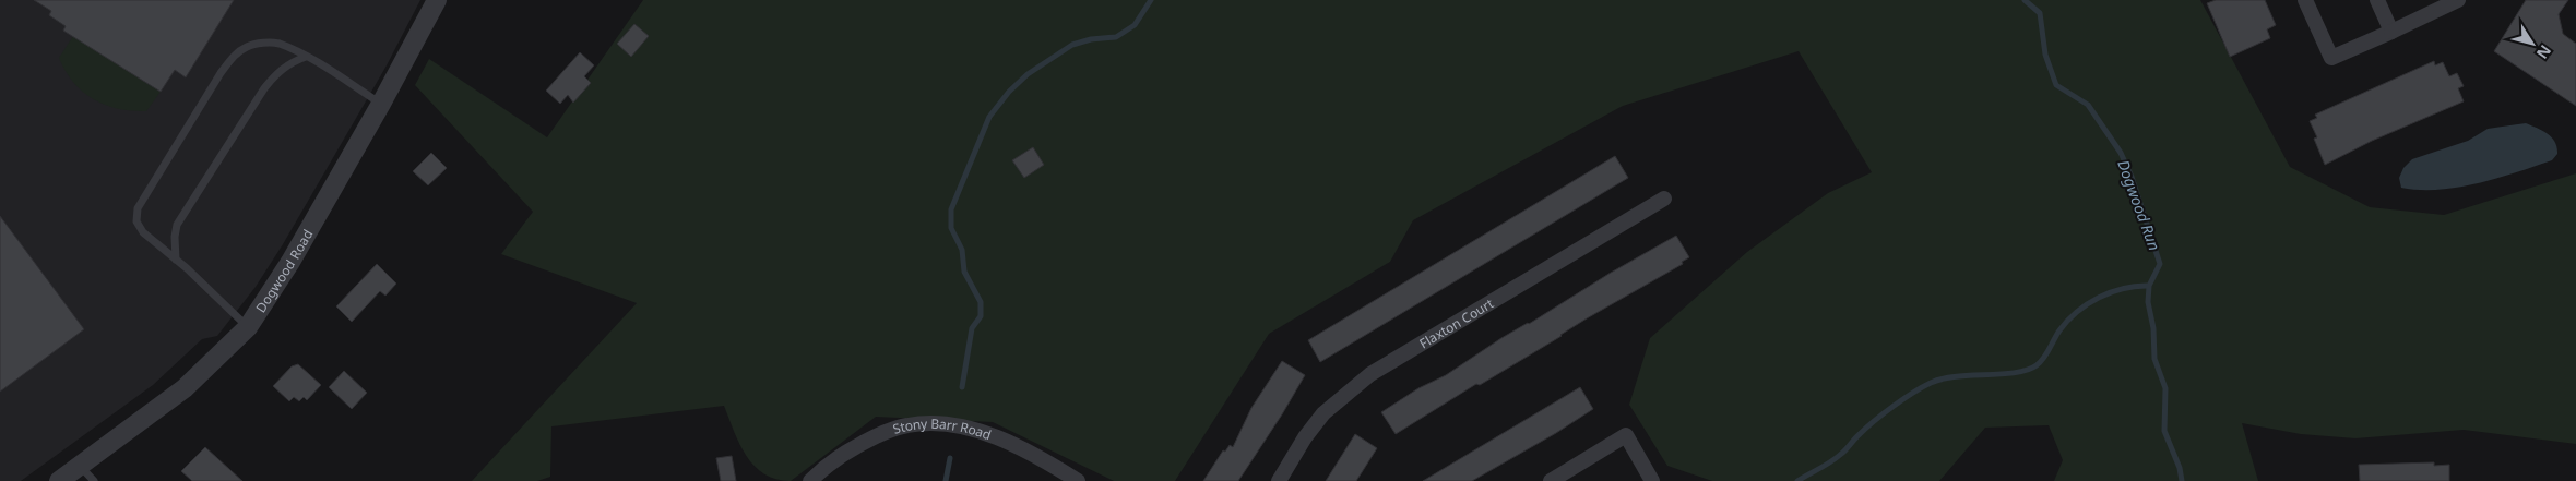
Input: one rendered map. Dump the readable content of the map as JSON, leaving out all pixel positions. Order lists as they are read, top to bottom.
{
  "streets": {
    "street": ["Dogwood Road", "Flaxton Court", "Stony Barr Road"]
  },
  "water": ["Dogwood Run"],
  "north": "bottom right"
}
